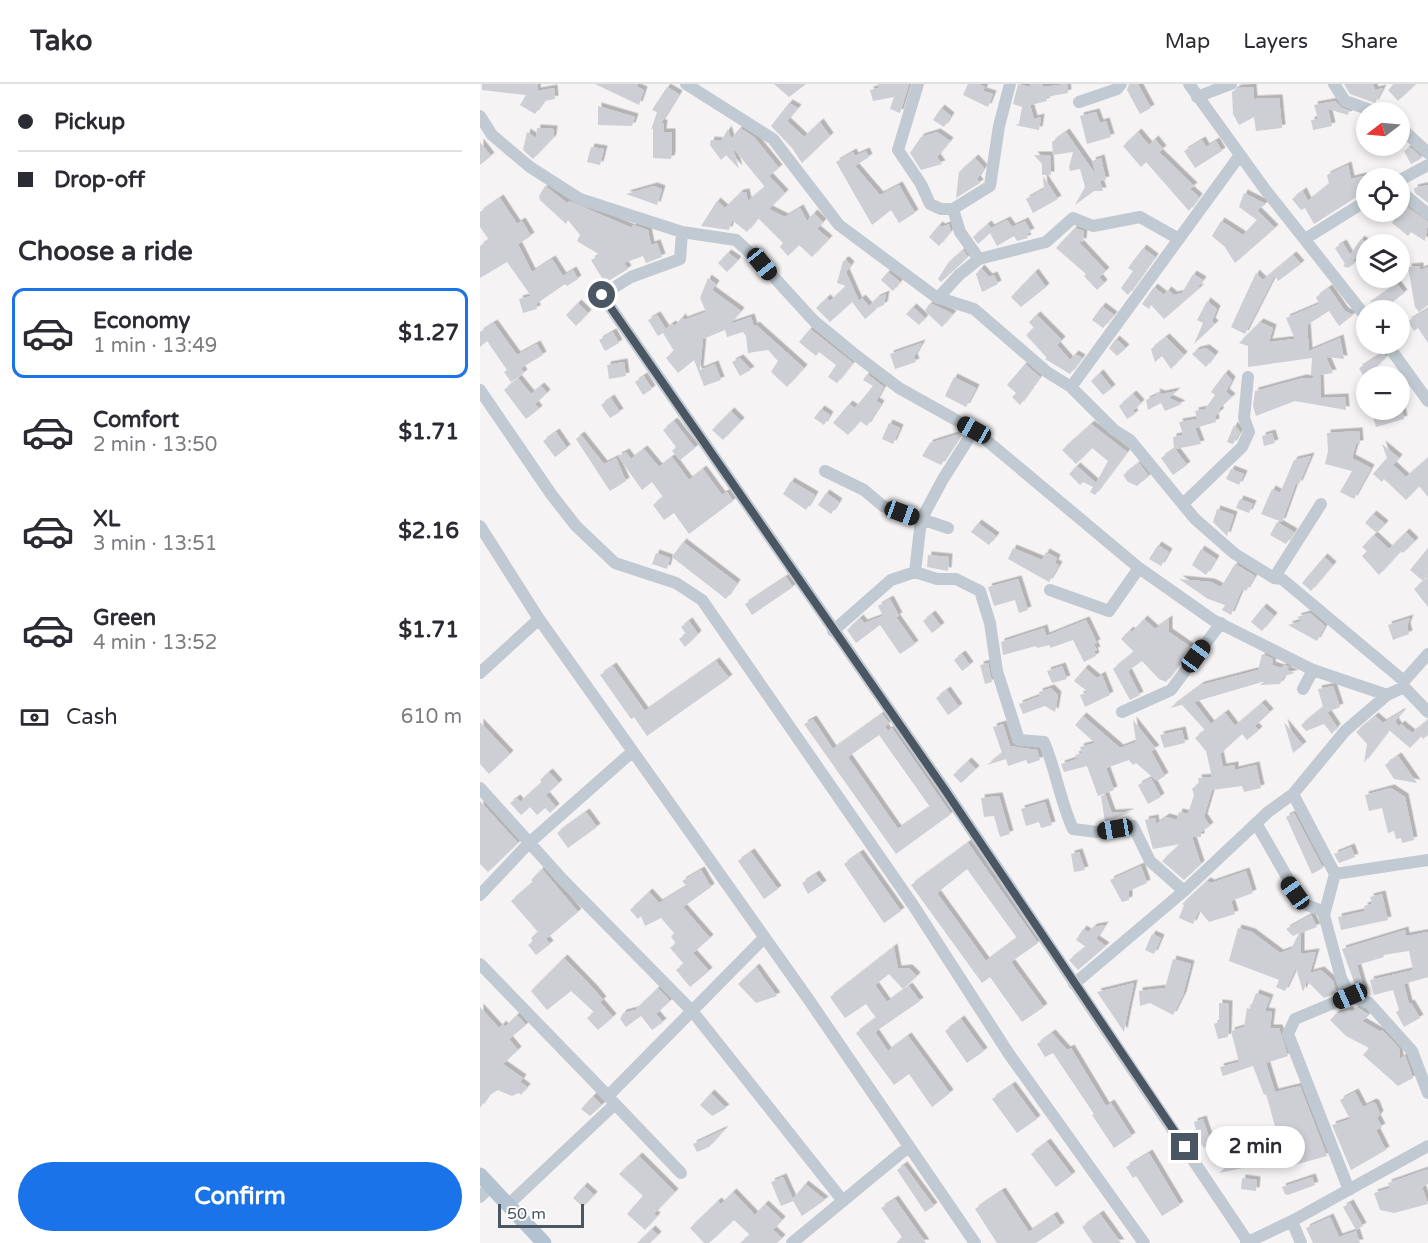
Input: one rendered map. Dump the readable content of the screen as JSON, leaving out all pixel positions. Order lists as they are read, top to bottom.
{
  "scale_bar": "50 m",
  "north": "left",
  "page": {
    "header": "Tako",
    "nav": ["Map", "Layers", "Share"],
    "banner": ["Pickup", "Drop-off"],
    "map_buttons": ["+", "−"],
    "heading": "Choose a ride",
    "list": [
      {
        "name": "Economy",
        "note": "1 min · 13:49",
        "value": "$1.27"
      },
      {
        "name": "Comfort",
        "note": "2 min · 13:50",
        "value": "$1.71"
      },
      {
        "name": "XL",
        "note": "3 min · 13:51",
        "value": "$2.16"
      },
      {
        "name": "Green",
        "note": "4 min · 13:52",
        "value": "$1.71"
      }
    ],
    "pay": ["Cash", "610 m"],
    "bubble": "2 min",
    "buttons": "Confirm",
    "scale": "50 m"
  }
}
